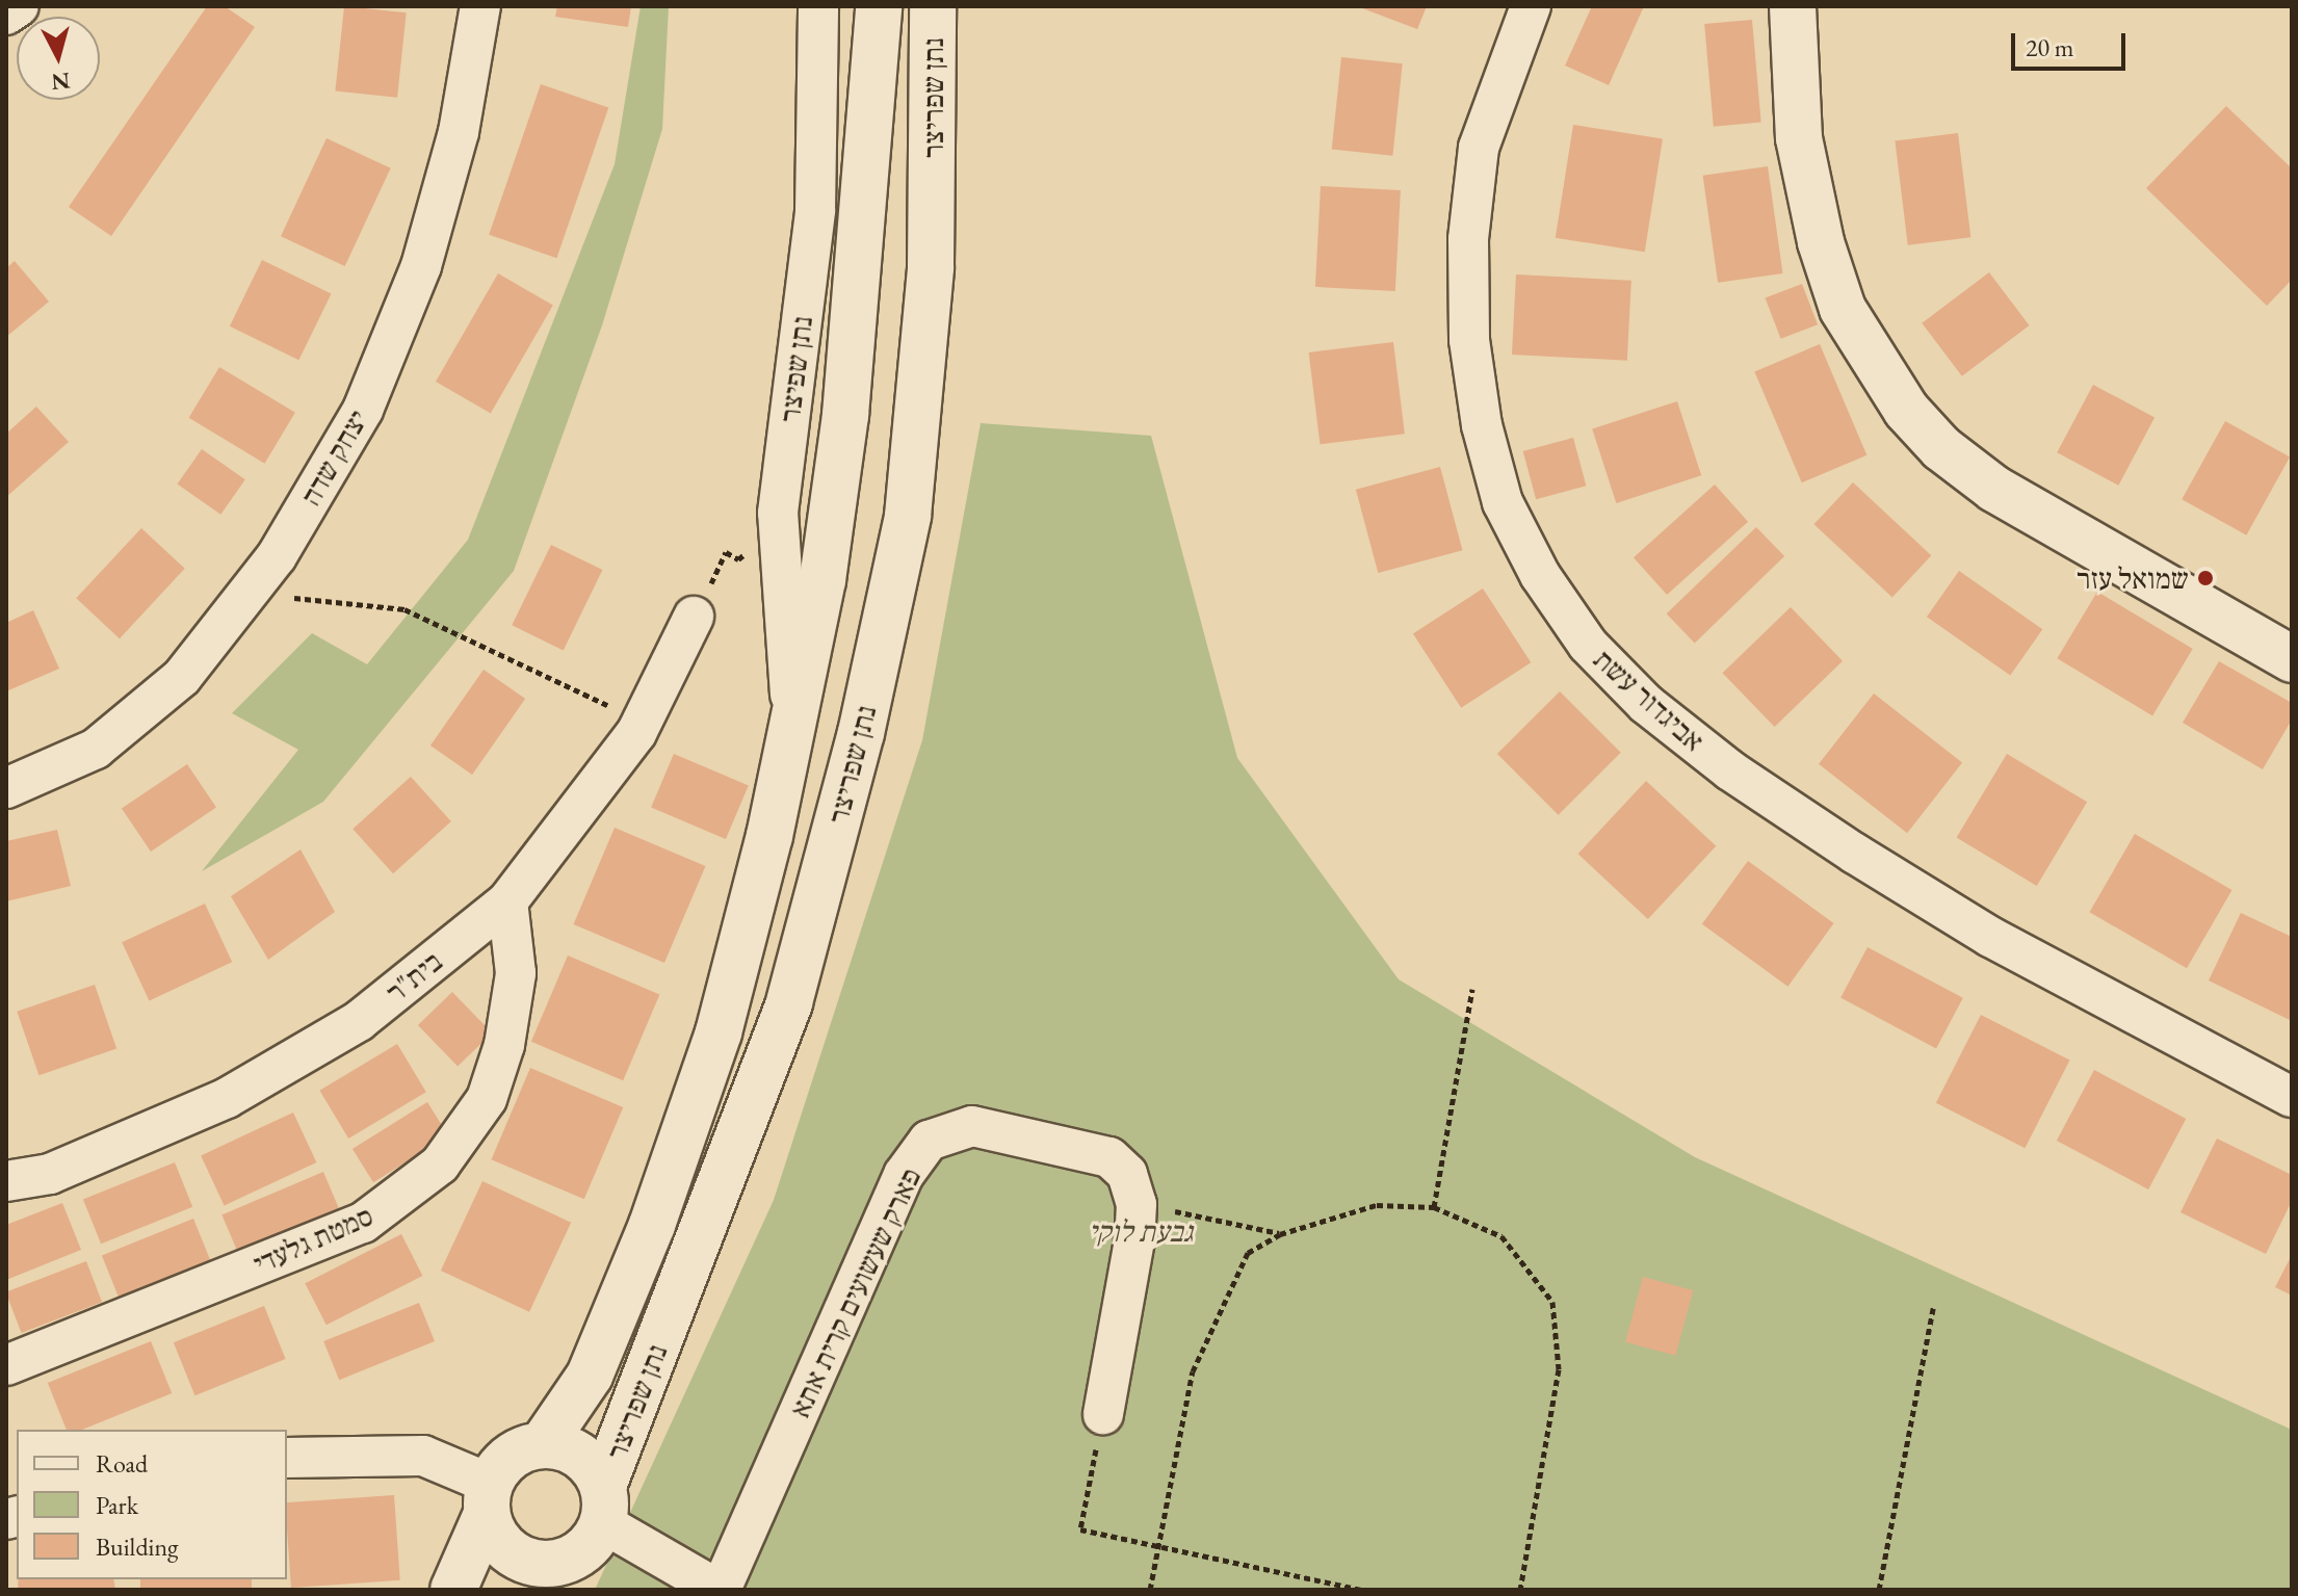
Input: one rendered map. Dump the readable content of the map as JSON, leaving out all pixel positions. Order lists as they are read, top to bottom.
{
  "streets": {
    "street": [
      "נתן שפריצר",
      "נתן שפיצר",
      "יצחק שדה",
      "אביגדור עשת",
      "בית\"ר",
      "סמטת גלעדי",
      "פארק שעשועים קרית אתא"
    ]
  },
  "crossings": [
    ["נתן שפריצר", "נתן שפיצר"],
    ["נתן שפריצר", "פארק שעשועים קרית אתא"],
    ["בית\"ר", "סמטת גלעדי"]
  ],
  "parks": ["גבעת לוקי"],
  "places": ["שמואל עזר"],
  "legend": ["Road", "Park", "Building"],
  "scale_bar": "20 m",
  "north": "bottom"
}
